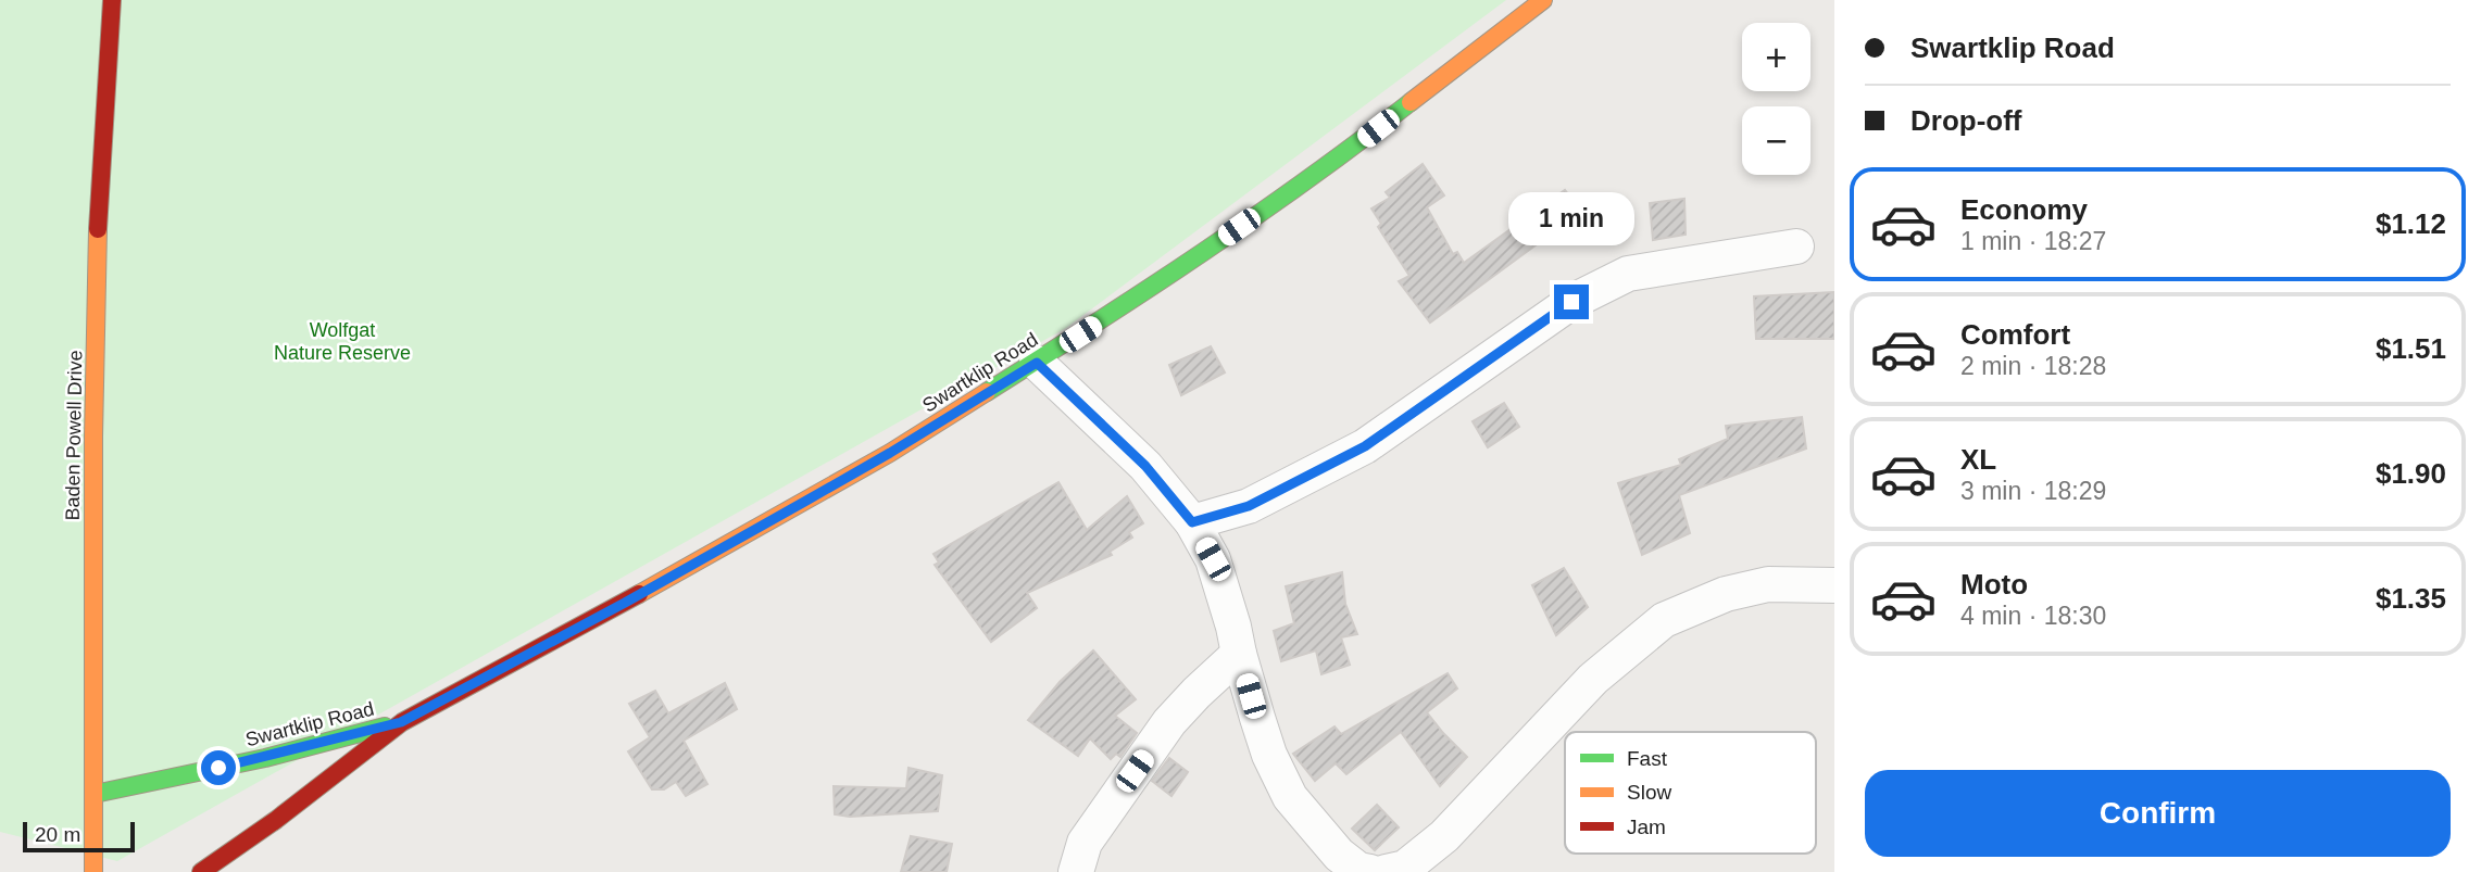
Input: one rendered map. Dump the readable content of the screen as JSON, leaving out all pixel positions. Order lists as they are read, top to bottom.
{
  "streets": {
    "main road": ["Swartklip Road", "Baden Powell Drive"]
  },
  "crossings": [
    ["Swartklip Road", "Baden Powell Drive"]
  ],
  "parks": ["Wolfgat Nature Reserve"],
  "legend": ["Fast", "Slow", "Jam"],
  "scale_bar": "20 m",
  "page": {
    "banner": ["Swartklip Road", "Drop-off"],
    "map_buttons": ["+", "−"],
    "list": [
      {
        "name": "Economy",
        "note": "1 min · 18:27",
        "value": "$1.12"
      },
      {
        "name": "Comfort",
        "note": "2 min · 18:28",
        "value": "$1.51"
      },
      {
        "name": "XL",
        "note": "3 min · 18:29",
        "value": "$1.90"
      },
      {
        "name": "Moto",
        "note": "4 min · 18:30",
        "value": "$1.35"
      }
    ],
    "bubble": "1 min",
    "buttons": "Confirm",
    "scale": "20 m"
  }
}
